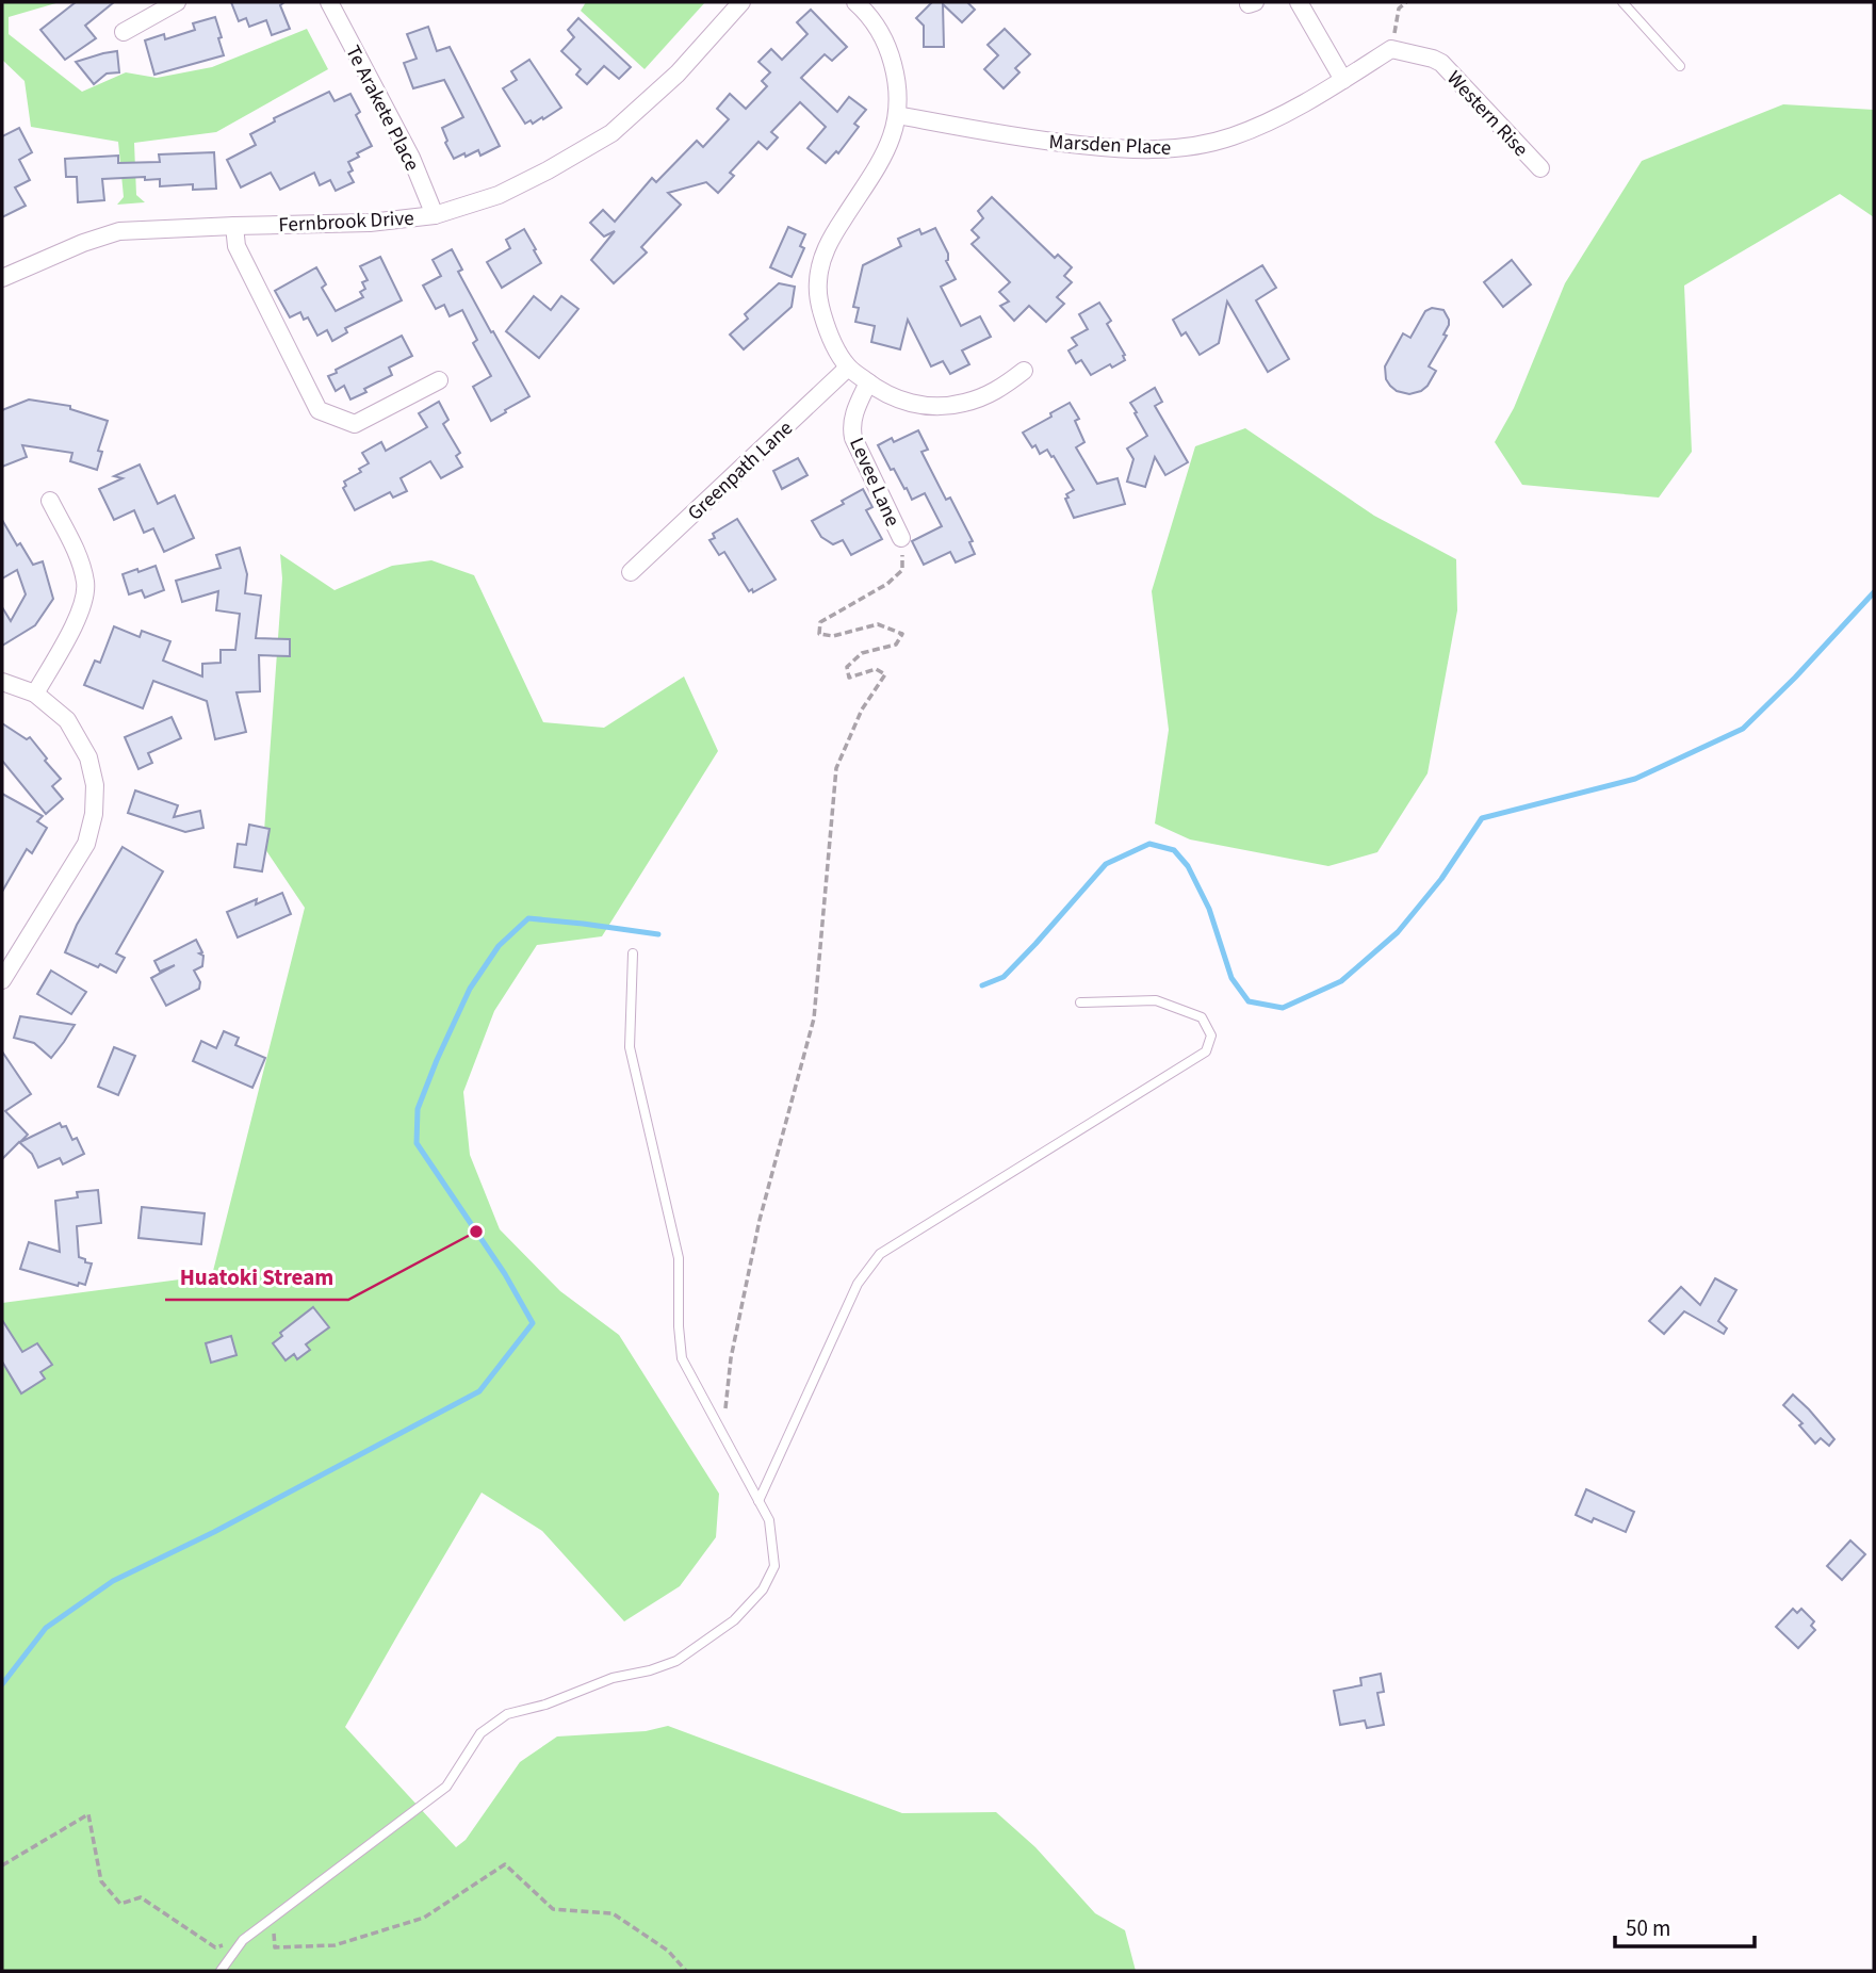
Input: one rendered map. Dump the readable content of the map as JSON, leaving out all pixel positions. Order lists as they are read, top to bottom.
{
  "streets": {
    "street": [
      "Te Arakete Place",
      "Western Rise",
      "Marsden Place",
      "Fernbrook Drive",
      "Greenpath Lane",
      "Levee Lane"
    ]
  },
  "crossings": [
    ["Te Arakete Place", "Fernbrook Drive"],
    ["Western Rise", "Marsden Place"]
  ],
  "places": ["Huatoki Stream"],
  "scale_bar": "50 m"
}
